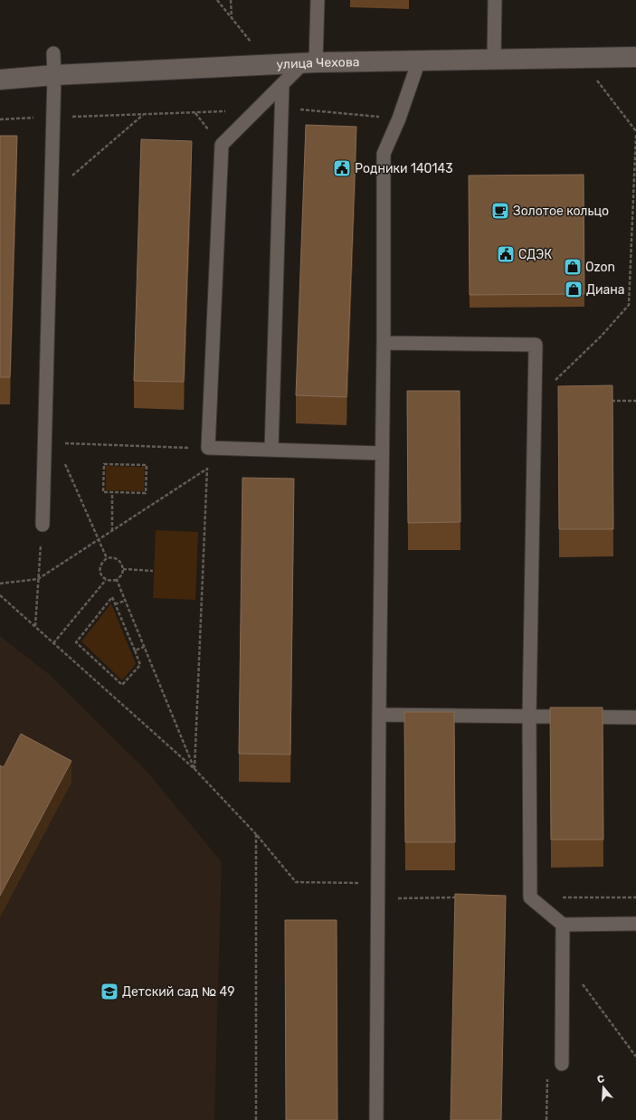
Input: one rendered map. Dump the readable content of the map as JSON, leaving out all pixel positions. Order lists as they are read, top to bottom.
{
  "streets": {
    "street": ["улица Чехова"]
  },
  "places": {
    "public building": ["Родники 140143", "СДЭК"],
    "cafe": ["Золотое кольцо"],
    "shop": ["Ozon", "Диана"],
    "school or university": ["Детский сад № 49"]
  },
  "north": "top"
}
